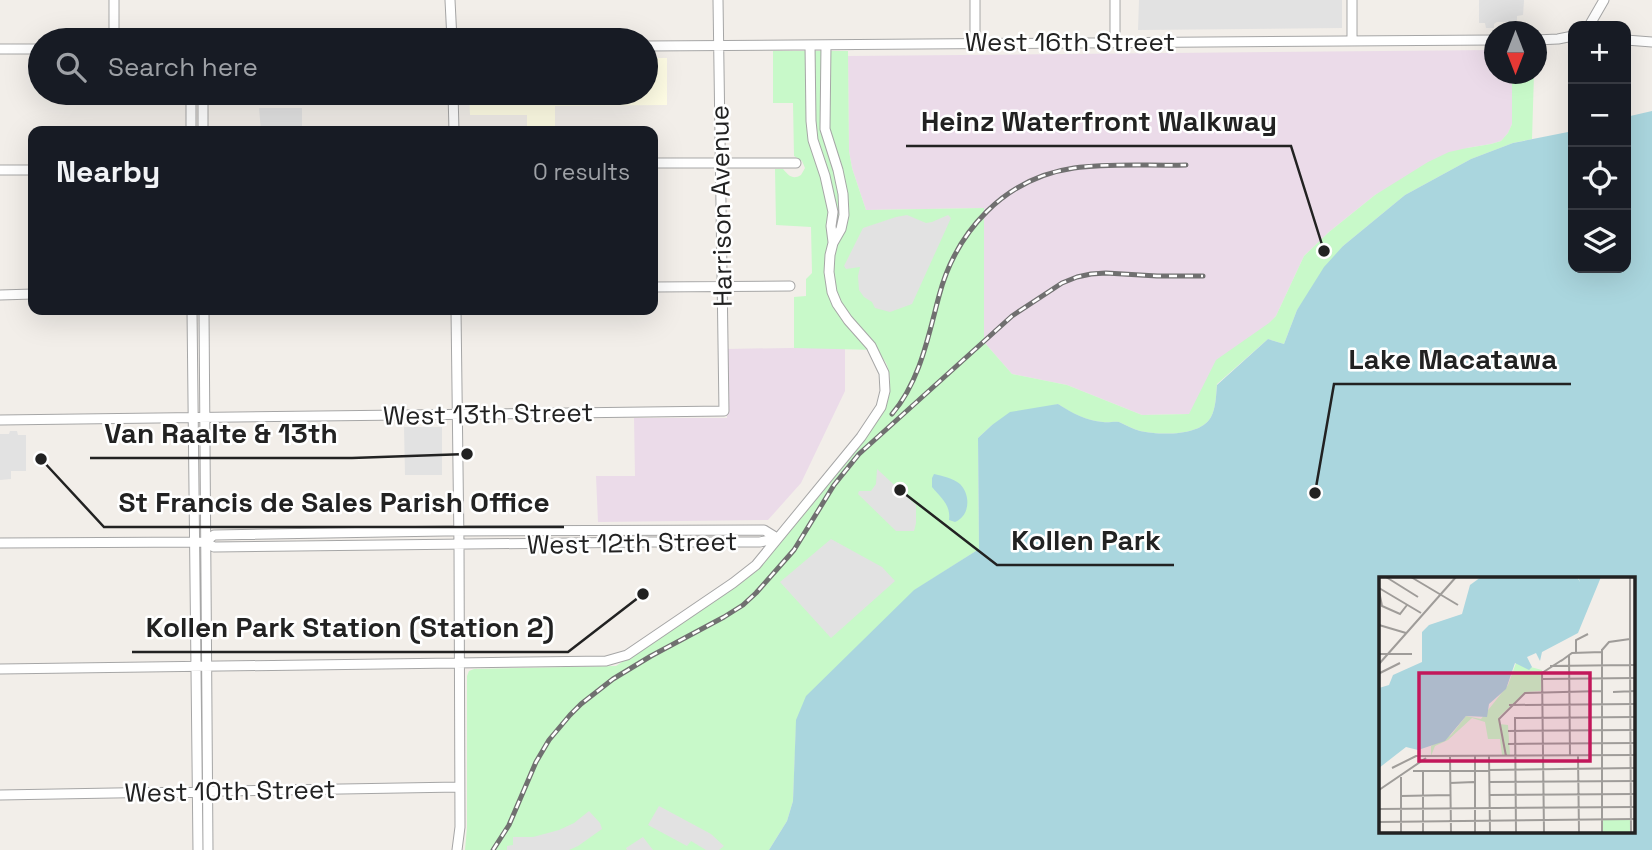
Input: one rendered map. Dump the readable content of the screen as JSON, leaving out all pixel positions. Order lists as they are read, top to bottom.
{
  "streets": {
    "street": [
      "West 16th Street",
      "Harrison Avenue",
      "West 13th Street",
      "West 12th Street",
      "West 10th Street"
    ]
  },
  "crossings": [
    ["West 16th Street", "Harrison Avenue"],
    ["Harrison Avenue", "West 13th Street"]
  ],
  "places": [
    "Heinz Waterfront Walkway",
    "Van Raalte & 13th",
    "St Francis de Sales Parish Office",
    "Kollen Park",
    "Lake Macatawa",
    "Kollen Park Station (Station 2)"
  ],
  "north": "bottom",
  "page": {
    "map_buttons": ["+", "−"],
    "search": "Search here",
    "heading": ["Nearby", "0 results"]
  }
}
